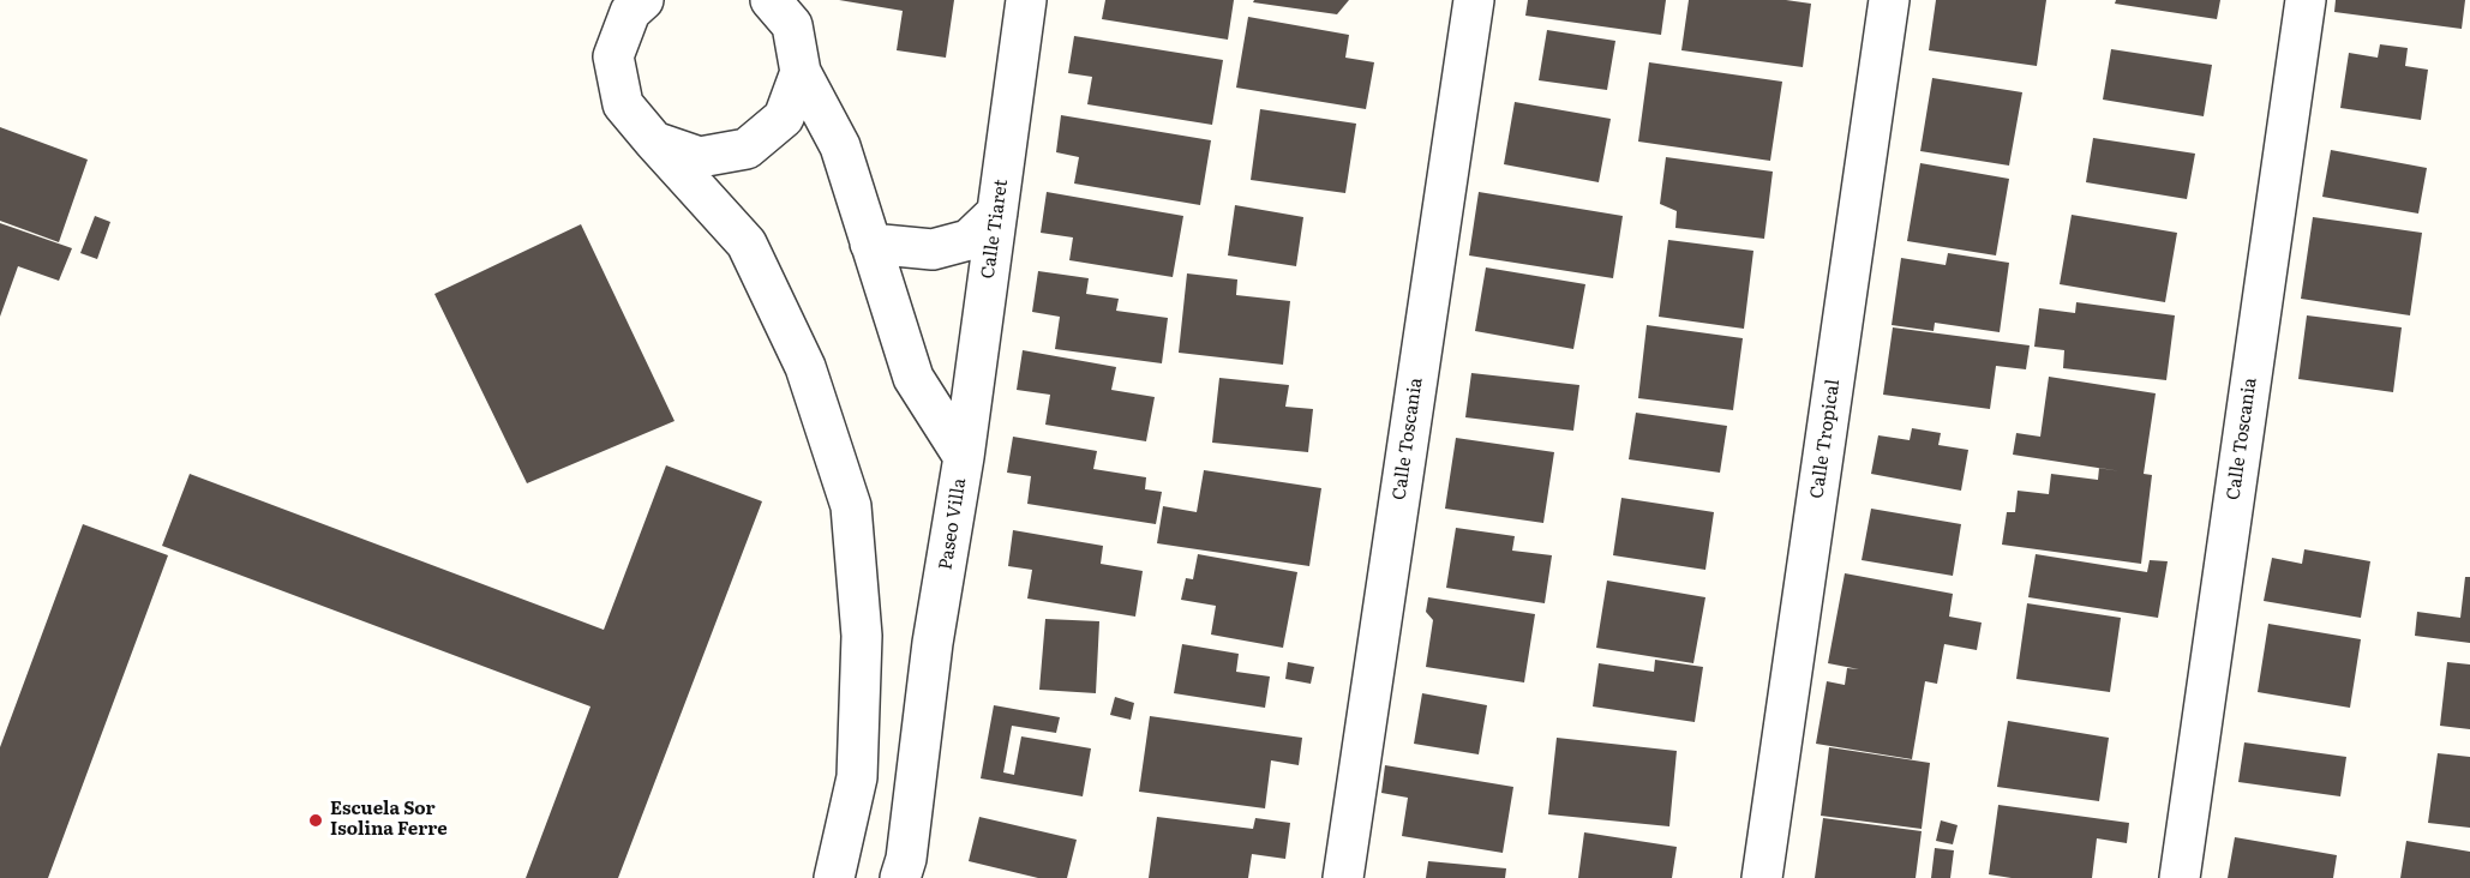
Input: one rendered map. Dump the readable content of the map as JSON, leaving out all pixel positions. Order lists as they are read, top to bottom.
{
  "streets": {
    "street": [
      "Calle Tiaret",
      "Calle Toscania",
      "Calle Tropical",
      "Paseo Villa"
    ]
  },
  "crossings": [
    ["Calle Tiaret", "Paseo Villa"]
  ],
  "places": ["Escuela Sor Isolina Ferre"]
}
